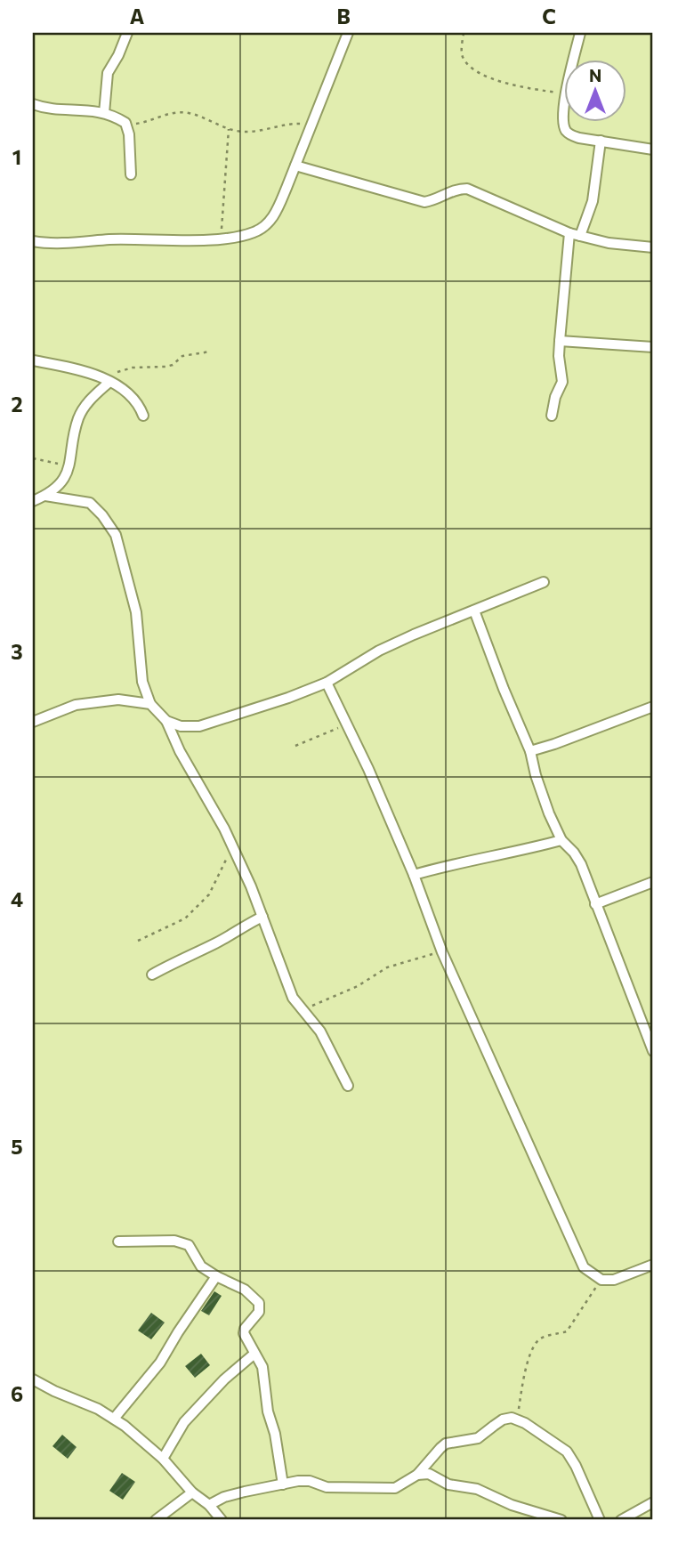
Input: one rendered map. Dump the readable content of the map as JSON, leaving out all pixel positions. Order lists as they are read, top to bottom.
{
  "north": "top",
  "grid": {
    "columns": ["A", "B", "C"],
    "rows": [
      "1",
      "2",
      "3",
      "4",
      "5",
      "6"
    ]
  }
}
